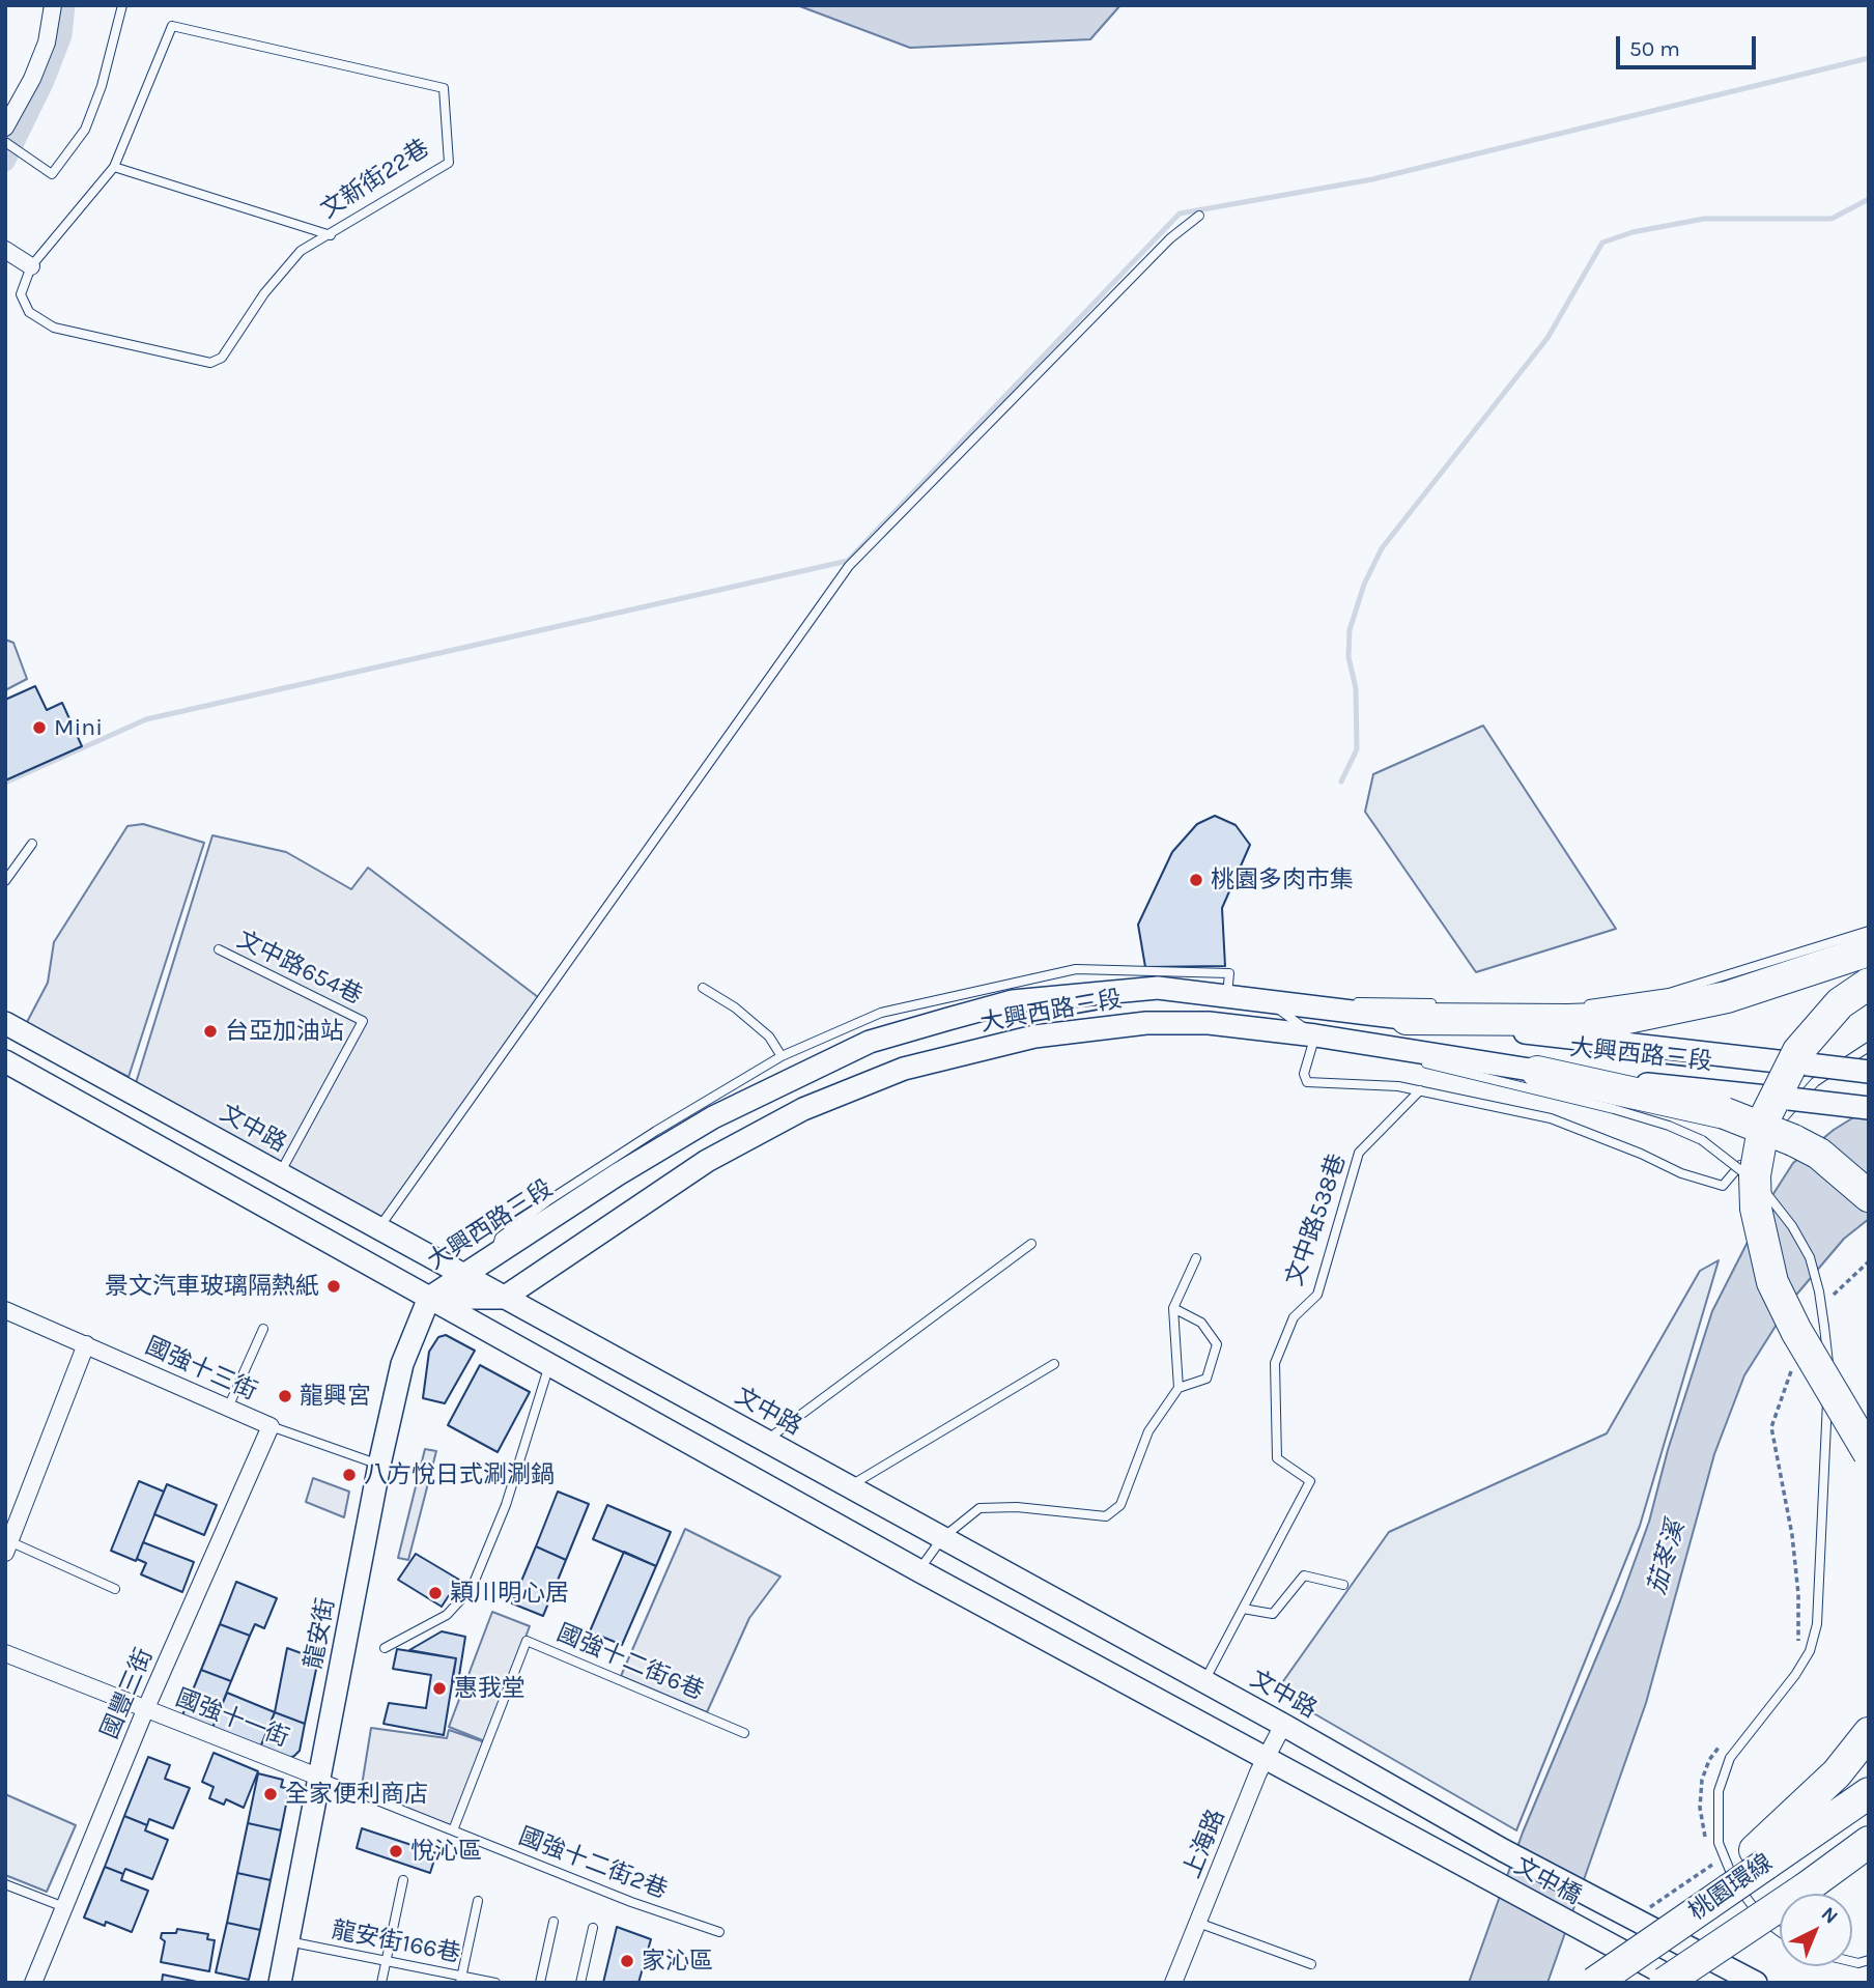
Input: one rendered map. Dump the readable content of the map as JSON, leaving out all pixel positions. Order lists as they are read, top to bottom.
{
  "streets": {
    "highway": ["桃園環線"],
    "street": [
      "大興西路三段",
      "文中路",
      "國強十三街",
      "龍安街",
      "國豐三街",
      "國強十一街",
      "上海路",
      "文中橋"
    ],
    "lane": [
      "文新街22巷",
      "文中路654巷",
      "文中路538巷",
      "國強十二街6巷",
      "國強十二街2巷",
      "龍安街166巷"
    ]
  },
  "crossings": [
    ["文中路654巷", "文中路"],
    ["大興西路三段", "文中路"],
    ["大興西路三段", "龍安街"],
    ["文中路", "文中路538巷"],
    ["文中路", "上海路"],
    ["文中路", "文中橋"],
    ["國強十三街", "龍安街"],
    ["國強十三街", "國豐三街"],
    ["龍安街", "國強十一街"],
    ["龍安街", "國強十二街2巷"],
    ["龍安街", "龍安街166巷"],
    ["國強十二街6巷", "國強十二街2巷"],
    ["國豐三街", "國強十一街"],
    ["國強十一街", "國強十二街2巷"],
    ["上海路", "文中橋"]
  ],
  "water": ["茄苳溪"],
  "places": [
    "Mini",
    "桃園多肉市集",
    "台亞加油站",
    "景文汽車玻璃隔熱紙",
    "龍興宮",
    "八方悅日式涮涮鍋",
    "穎川明心居",
    "惠我堂",
    "全家便利商店",
    "悅沁區",
    "家沁區"
  ],
  "scale_bar": "50 m",
  "north": "top right"
}
